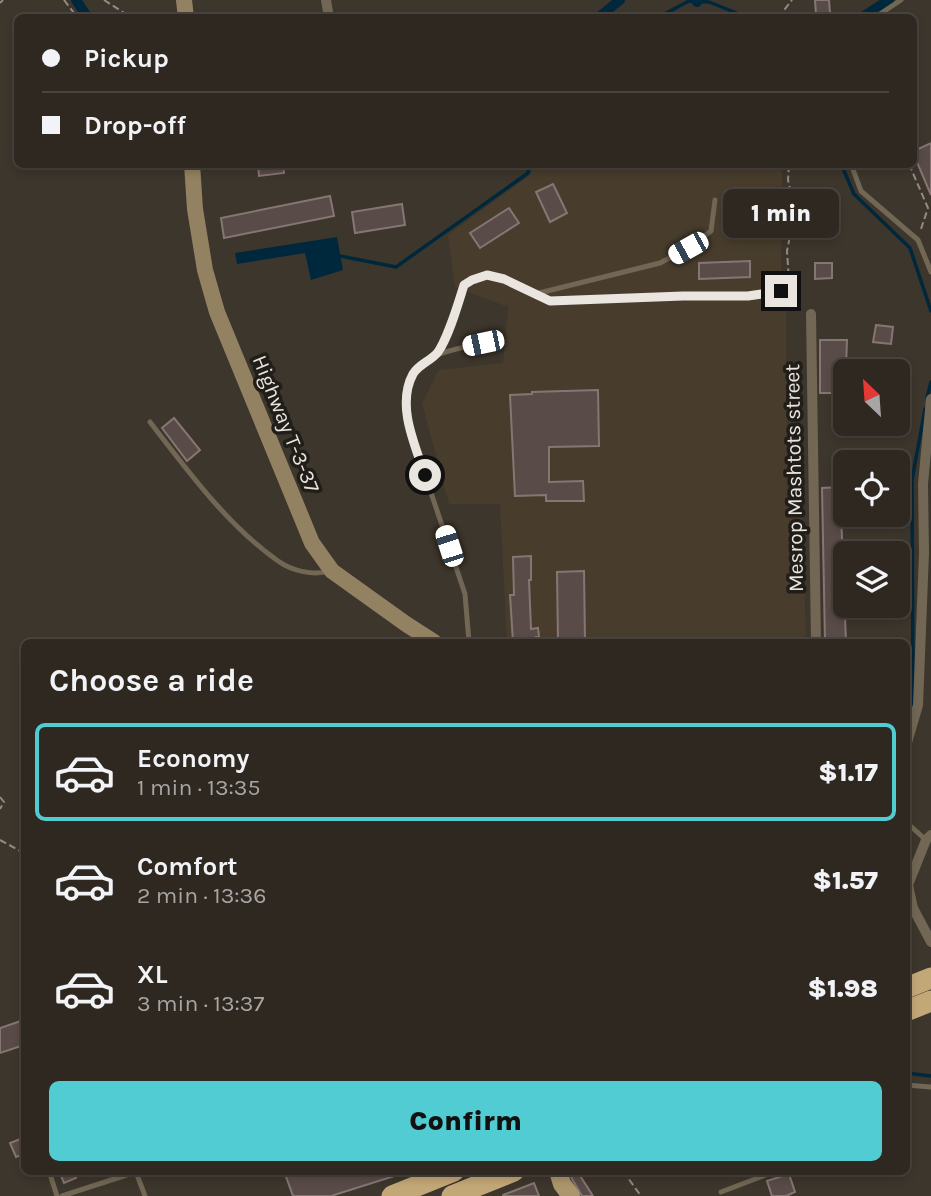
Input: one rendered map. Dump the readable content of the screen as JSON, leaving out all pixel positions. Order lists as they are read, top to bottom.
{
  "streets": {
    "main road": ["Highway T-3-37"],
    "street": ["Mesrop Mashtots street"]
  },
  "north": "top left",
  "page": {
    "banner": ["Pickup", "Drop-off"],
    "bubble": "1 min",
    "heading": "Choose a ride",
    "list": [
      {
        "name": "Economy",
        "note": "1 min · 13:35",
        "value": "$1.17"
      },
      {
        "name": "Comfort",
        "note": "2 min · 13:36",
        "value": "$1.57"
      },
      {
        "name": "XL",
        "note": "3 min · 13:37",
        "value": "$1.98"
      }
    ],
    "buttons": "Confirm"
  }
}
